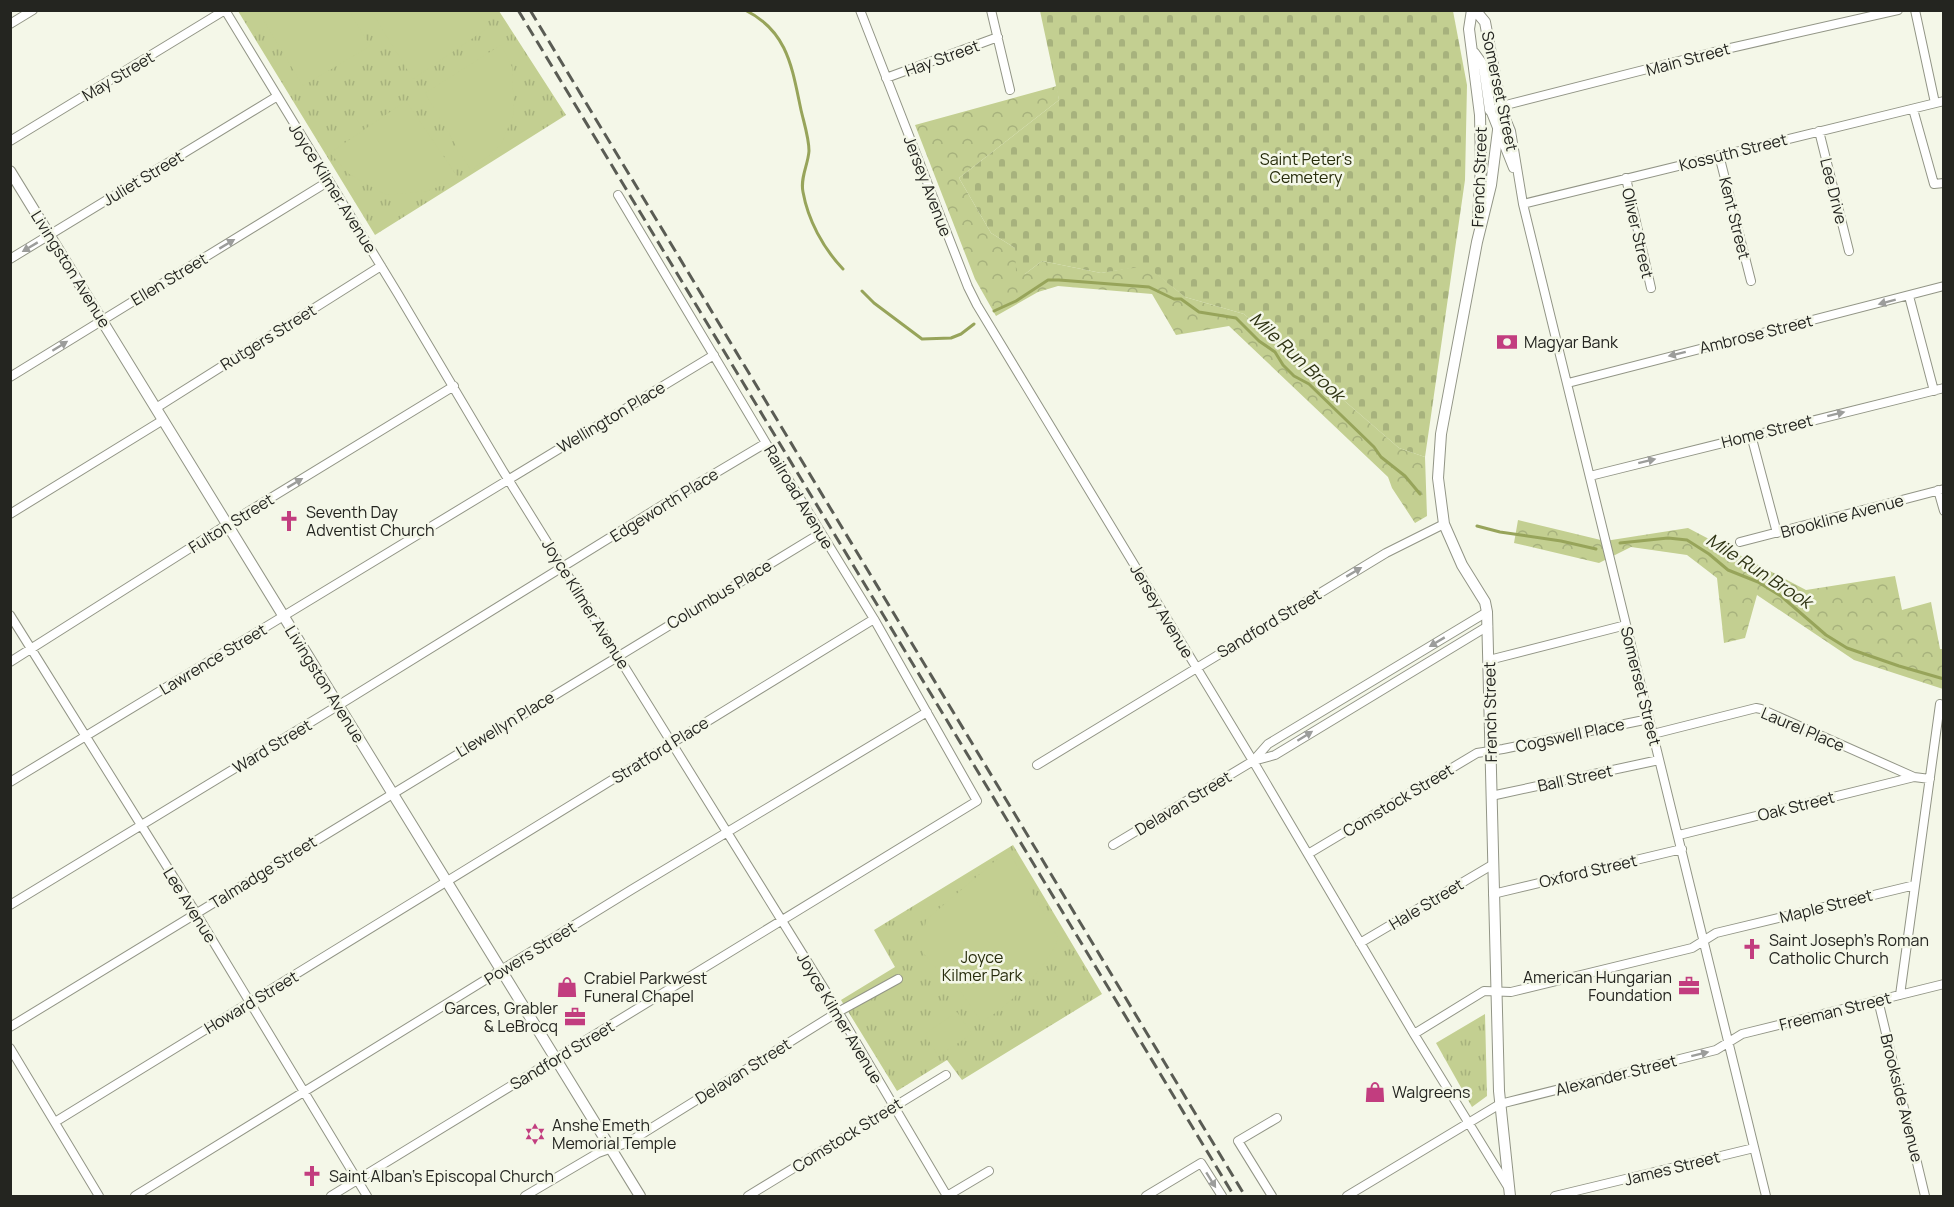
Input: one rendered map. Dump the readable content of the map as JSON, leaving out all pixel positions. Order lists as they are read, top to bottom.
{
  "streets": {
    "main road": ["Somerset Street", "French Street", "Livingston Avenue"],
    "street": [
      "Hay Street",
      "Main Street",
      "May Street",
      "Kossuth Street",
      "Juliet Street",
      "Jersey Avenue",
      "Joyce Kilmer Avenue",
      "Lee Drive",
      "Kent Street",
      "Oliver Street",
      "Ellen Street",
      "Ambrose Street",
      "Rutgers Street",
      "Wellington Place",
      "Home Street",
      "Railroad Avenue",
      "Edgeworth Place",
      "Brookline Avenue",
      "Fulton Street",
      "Columbus Place",
      "Sandford Street",
      "Lawrence Street",
      "Llewellyn Place",
      "Laurel Place",
      "Cogswell Place",
      "Ward Street",
      "Stratford Place",
      "Ball Street",
      "Comstock Street",
      "Delavan Street",
      "Oak Street",
      "Oxford Street",
      "Talmadge Street",
      "Hale Street",
      "Lee Avenue",
      "Maple Street",
      "Powers Street",
      "Howard Street",
      "Freeman Street",
      "Alexander Street",
      "Brookside Avenue",
      "James Street"
    ]
  },
  "crossings": [
    ["Hay Street", "Jersey Avenue"],
    ["Main Street", "Somerset Street"],
    ["Main Street", "French Street"],
    ["May Street", "Joyce Kilmer Avenue"],
    ["Somerset Street", "Kossuth Street"],
    ["Somerset Street", "French Street"],
    ["Somerset Street", "Ambrose Street"],
    ["Somerset Street", "Home Street"],
    ["Somerset Street", "Laurel Place"],
    ["Somerset Street", "Cogswell Place"],
    ["Somerset Street", "Ball Street"],
    ["Somerset Street", "Oak Street"],
    ["Somerset Street", "Oxford Street"],
    ["Somerset Street", "Maple Street"],
    ["Somerset Street", "Freeman Street"],
    ["Somerset Street", "Alexander Street"],
    ["Somerset Street", "James Street"],
    ["Kossuth Street", "Lee Drive"],
    ["Kossuth Street", "Kent Street"],
    ["Kossuth Street", "Oliver Street"],
    ["French Street", "Jersey Avenue"],
    ["French Street", "Sandford Street"],
    ["French Street", "Cogswell Place"],
    ["French Street", "Ball Street"],
    ["French Street", "Comstock Street"],
    ["French Street", "Delavan Street"],
    ["French Street", "Oxford Street"],
    ["French Street", "Hale Street"],
    ["French Street", "Maple Street"],
    ["French Street", "Alexander Street"],
    ["Juliet Street", "Joyce Kilmer Avenue"],
    ["Juliet Street", "Livingston Avenue"],
    ["Jersey Avenue", "Sandford Street"],
    ["Jersey Avenue", "Comstock Street"],
    ["Jersey Avenue", "Delavan Street"],
    ["Jersey Avenue", "Hale Street"],
    ["Jersey Avenue", "Maple Street"],
    ["Jersey Avenue", "Alexander Street"],
    ["Joyce Kilmer Avenue", "Ellen Street"],
    ["Joyce Kilmer Avenue", "Rutgers Street"],
    ["Joyce Kilmer Avenue", "Wellington Place"],
    ["Joyce Kilmer Avenue", "Edgeworth Place"],
    ["Joyce Kilmer Avenue", "Fulton Street"],
    ["Joyce Kilmer Avenue", "Columbus Place"],
    ["Joyce Kilmer Avenue", "Sandford Street"],
    ["Joyce Kilmer Avenue", "Lawrence Street"],
    ["Joyce Kilmer Avenue", "Llewellyn Place"],
    ["Joyce Kilmer Avenue", "Ward Street"],
    ["Joyce Kilmer Avenue", "Stratford Place"],
    ["Joyce Kilmer Avenue", "Comstock Street"],
    ["Joyce Kilmer Avenue", "Delavan Street"],
    ["Joyce Kilmer Avenue", "Powers Street"],
    ["Livingston Avenue", "Ellen Street"],
    ["Livingston Avenue", "Rutgers Street"],
    ["Livingston Avenue", "Fulton Street"],
    ["Livingston Avenue", "Sandford Street"],
    ["Livingston Avenue", "Lawrence Street"],
    ["Livingston Avenue", "Llewellyn Place"],
    ["Livingston Avenue", "Ward Street"],
    ["Livingston Avenue", "Stratford Place"],
    ["Livingston Avenue", "Delavan Street"],
    ["Livingston Avenue", "Talmadge Street"],
    ["Livingston Avenue", "Powers Street"],
    ["Livingston Avenue", "Howard Street"],
    ["Wellington Place", "Railroad Avenue"],
    ["Wellington Place", "Lawrence Street"],
    ["Railroad Avenue", "Edgeworth Place"],
    ["Railroad Avenue", "Columbus Place"],
    ["Railroad Avenue", "Sandford Street"],
    ["Railroad Avenue", "Stratford Place"],
    ["Railroad Avenue", "Powers Street"],
    ["Edgeworth Place", "Ward Street"],
    ["Fulton Street", "Lee Avenue"],
    ["Columbus Place", "Llewellyn Place"],
    ["Sandford Street", "Lee Avenue"],
    ["Lawrence Street", "Lee Avenue"],
    ["Llewellyn Place", "Talmadge Street"],
    ["Laurel Place", "Oak Street"],
    ["Cogswell Place", "Comstock Street"],
    ["Ward Street", "Lee Avenue"],
    ["Stratford Place", "Howard Street"],
    ["Talmadge Street", "Lee Avenue"],
    ["Lee Avenue", "Powers Street"],
    ["Lee Avenue", "Howard Street"],
    ["Freeman Street", "Alexander Street"],
    ["Freeman Street", "Brookside Avenue"]
  ],
  "one_way": [
    "Ellen Street",
    "Ambrose Street",
    "Home Street",
    "Fulton Street",
    "Alexander Street"
  ],
  "water": ["Mile Run Brook"],
  "parks": ["Saint Peter's Cemetery", "Joyce Kilmer Park"],
  "places": {
    "bank": ["Magyar Bank"],
    "church": ["Seventh Day Adventist Church", "Saint Joseph's Roman Catholic Church", "Saint Alban's Episcopal Church"],
    "office": ["American Hungarian Foundation", "Garces, Grabler & LeBrocq"],
    "shop": ["Crabiel Parkwest Funeral Chapel", "Walgreens"],
    "synagogue": ["Anshe Emeth Memorial Temple"]
  }
}
